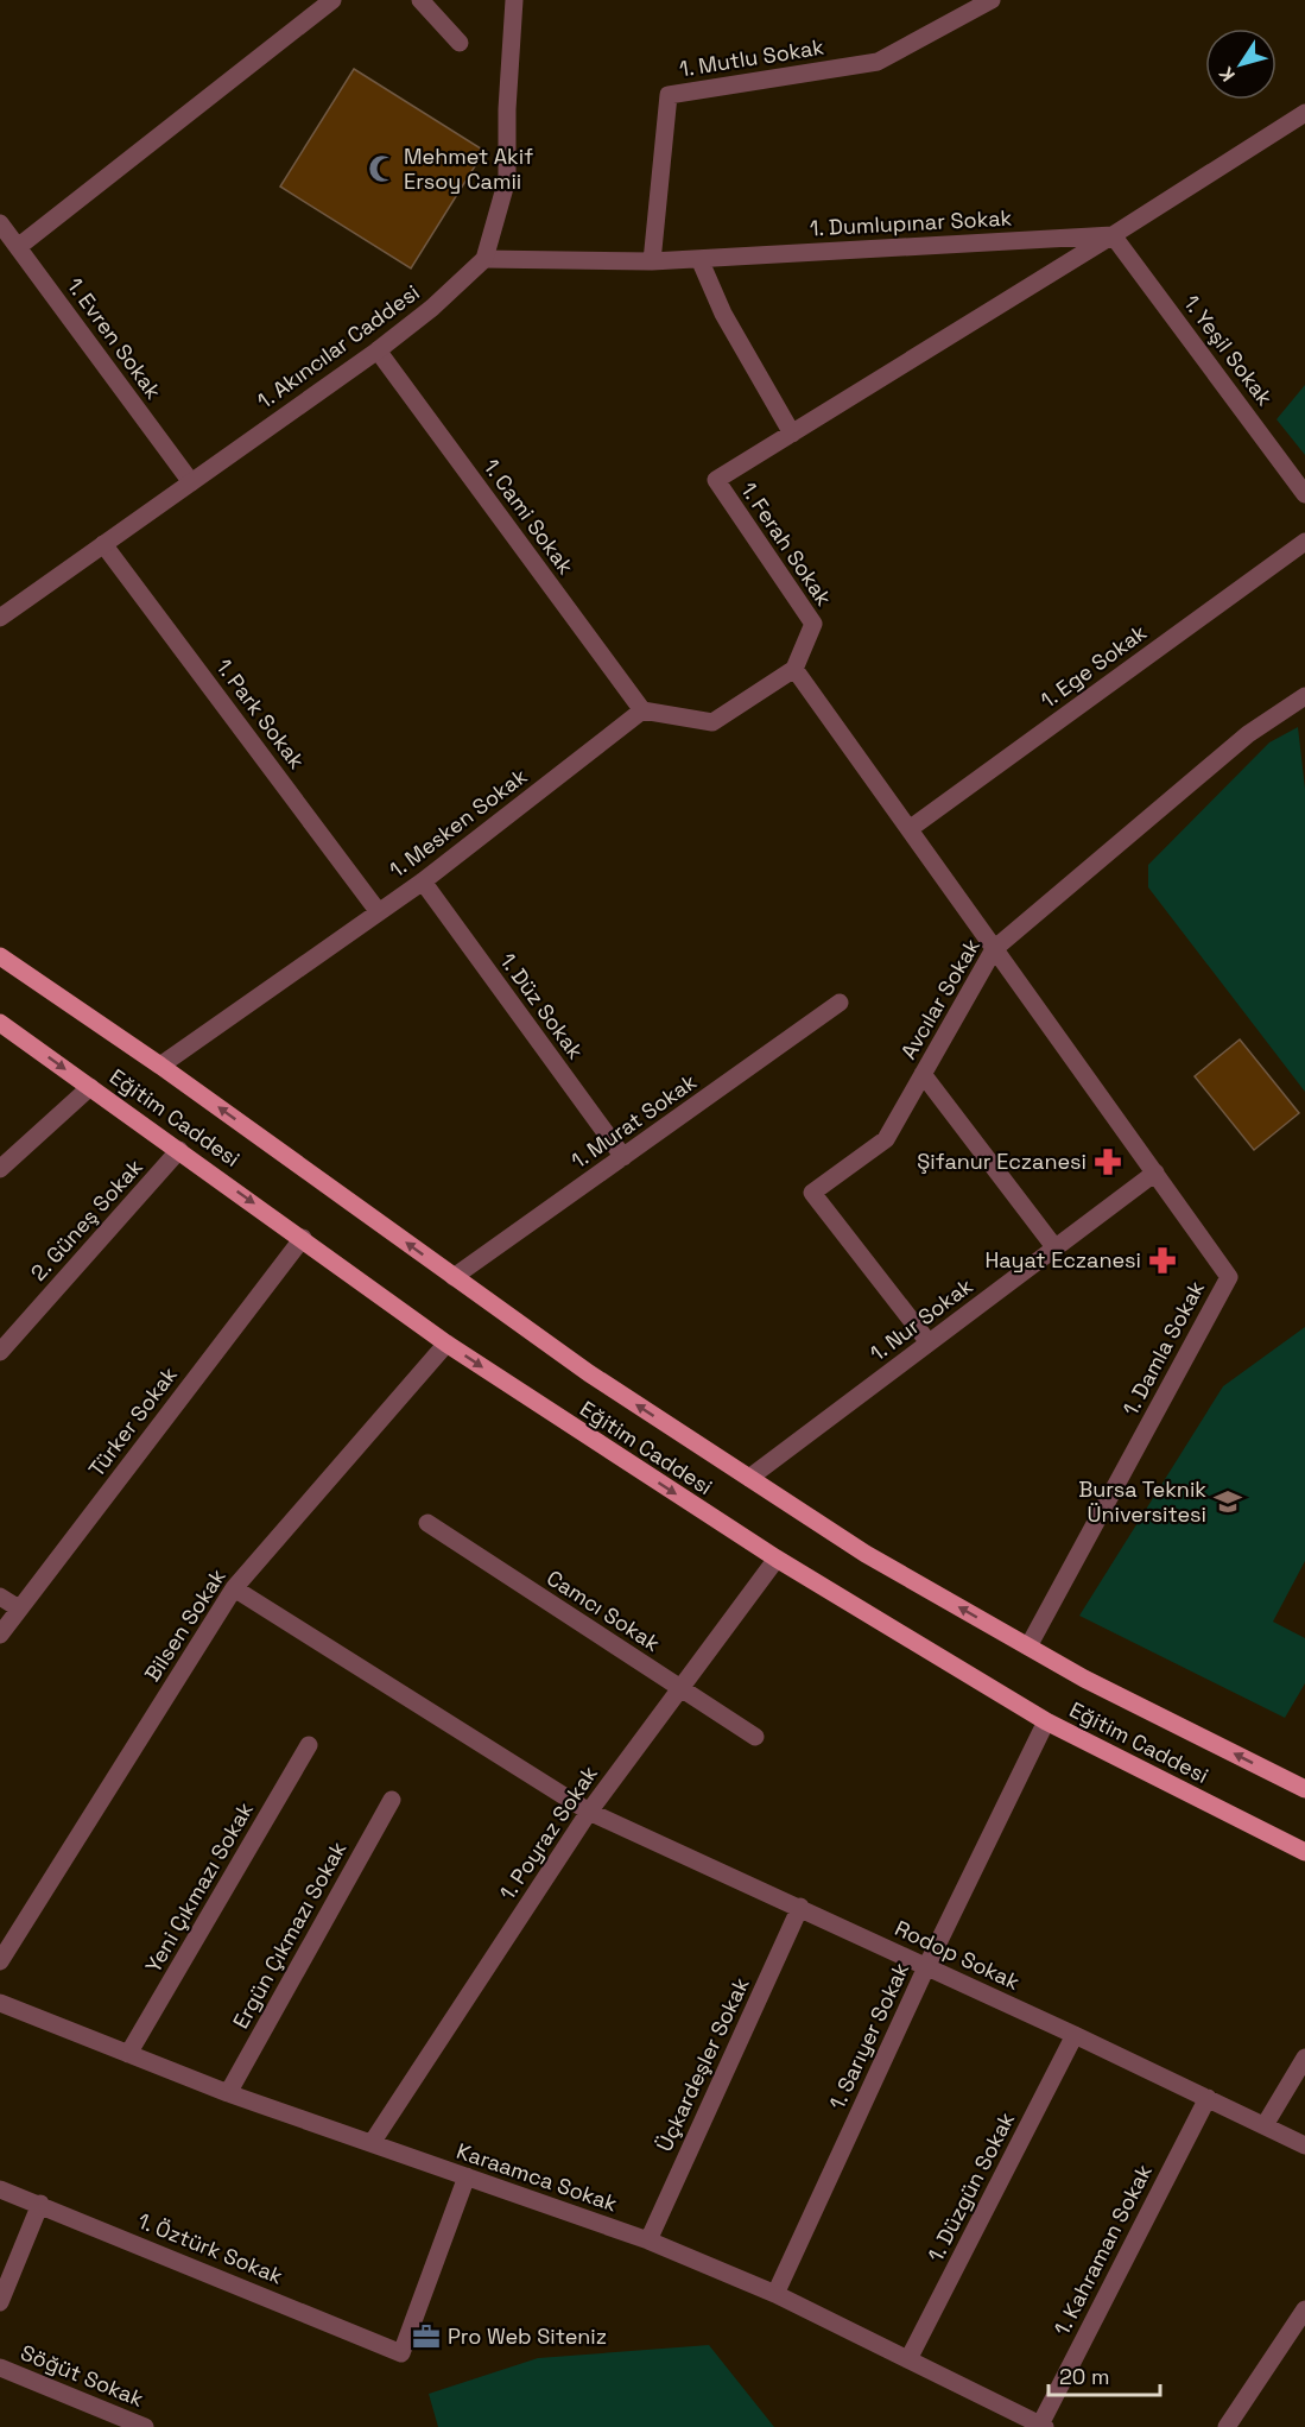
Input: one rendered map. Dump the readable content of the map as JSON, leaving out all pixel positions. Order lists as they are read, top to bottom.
{
  "streets": {
    "main road": ["Eğitim Caddesi"],
    "street": [
      "1. Mutlu Sokak",
      "1. Dumlupınar Sokak",
      "1. Evren Sokak",
      "1. Akıncılar Caddesi",
      "1. Yeşil Sokak",
      "1. Cami Sokak",
      "1. Ferah Sokak",
      "1. Ege Sokak",
      "1. Park Sokak",
      "1. Mesken Sokak",
      "Avcılar Sokak",
      "1. Düz Sokak",
      "1. Murat Sokak",
      "2. Güneş Sokak",
      "1. Nur Sokak",
      "1. Damla Sokak",
      "Türker Sokak",
      "Camcı Sokak",
      "Bilsen Sokak",
      "1. Poyraz Sokak",
      "Yeni Çıkmazı Sokak",
      "Ergün Çıkmazı Sokak",
      "Rodop Sokak",
      "1. Sarıyer Sokak",
      "Üçkardeşler Sokak",
      "Karaamca Sokak",
      "1. Düzgün Sokak",
      "1. Öztürk Sokak",
      "1. Kahraman Sokak",
      "Söğüt Sokak"
    ]
  },
  "crossings": [
    ["1. Mutlu Sokak", "1. Dumlupınar Sokak"],
    ["1. Dumlupınar Sokak", "1. Akıncılar Caddesi"],
    ["1. Dumlupınar Sokak", "1. Yeşil Sokak"],
    ["1. Dumlupınar Sokak", "1. Ferah Sokak"],
    ["1. Evren Sokak", "1. Akıncılar Caddesi"],
    ["1. Akıncılar Caddesi", "1. Cami Sokak"],
    ["1. Akıncılar Caddesi", "1. Park Sokak"],
    ["1. Yeşil Sokak", "1. Ferah Sokak"],
    ["1. Cami Sokak", "1. Mesken Sokak"],
    ["1. Park Sokak", "1. Mesken Sokak"],
    ["1. Mesken Sokak", "1. Düz Sokak"],
    ["1. Mesken Sokak", "Eğitim Caddesi"],
    ["Avcılar Sokak", "1. Nur Sokak"],
    ["Avcılar Sokak", "1. Damla Sokak"],
    ["1. Düz Sokak", "1. Murat Sokak"],
    ["Eğitim Caddesi", "1. Murat Sokak"],
    ["Eğitim Caddesi", "2. Güneş Sokak"],
    ["Eğitim Caddesi", "1. Nur Sokak"],
    ["Eğitim Caddesi", "1. Damla Sokak"],
    ["Eğitim Caddesi", "Türker Sokak"],
    ["Eğitim Caddesi", "Bilsen Sokak"],
    ["Eğitim Caddesi", "1. Poyraz Sokak"],
    ["Eğitim Caddesi", "1. Sarıyer Sokak"],
    ["1. Nur Sokak", "1. Damla Sokak"],
    ["Camcı Sokak", "1. Poyraz Sokak"],
    ["Bilsen Sokak", "Rodop Sokak"],
    ["1. Poyraz Sokak", "Rodop Sokak"],
    ["1. Poyraz Sokak", "Karaamca Sokak"],
    ["Yeni Çıkmazı Sokak", "Karaamca Sokak"],
    ["Ergün Çıkmazı Sokak", "Karaamca Sokak"],
    ["Rodop Sokak", "1. Sarıyer Sokak"],
    ["Rodop Sokak", "Üçkardeşler Sokak"],
    ["Rodop Sokak", "1. Düzgün Sokak"],
    ["Rodop Sokak", "1. Kahraman Sokak"],
    ["1. Sarıyer Sokak", "Karaamca Sokak"],
    ["Üçkardeşler Sokak", "Karaamca Sokak"],
    ["Karaamca Sokak", "1. Düzgün Sokak"],
    ["Karaamca Sokak", "1. Öztürk Sokak"],
    ["Karaamca Sokak", "1. Kahraman Sokak"]
  ],
  "places": {
    "mosque": ["Mehmet Akif Ersoy Camii"],
    "pharmacy": ["Şifanur Eczanesi", "Hayat Eczanesi"],
    "school or university": ["Bursa Teknik Üniversitesi"],
    "office": ["Pro Web Siteniz"]
  },
  "scale_bar": "20 m",
  "north": "bottom left"
}
